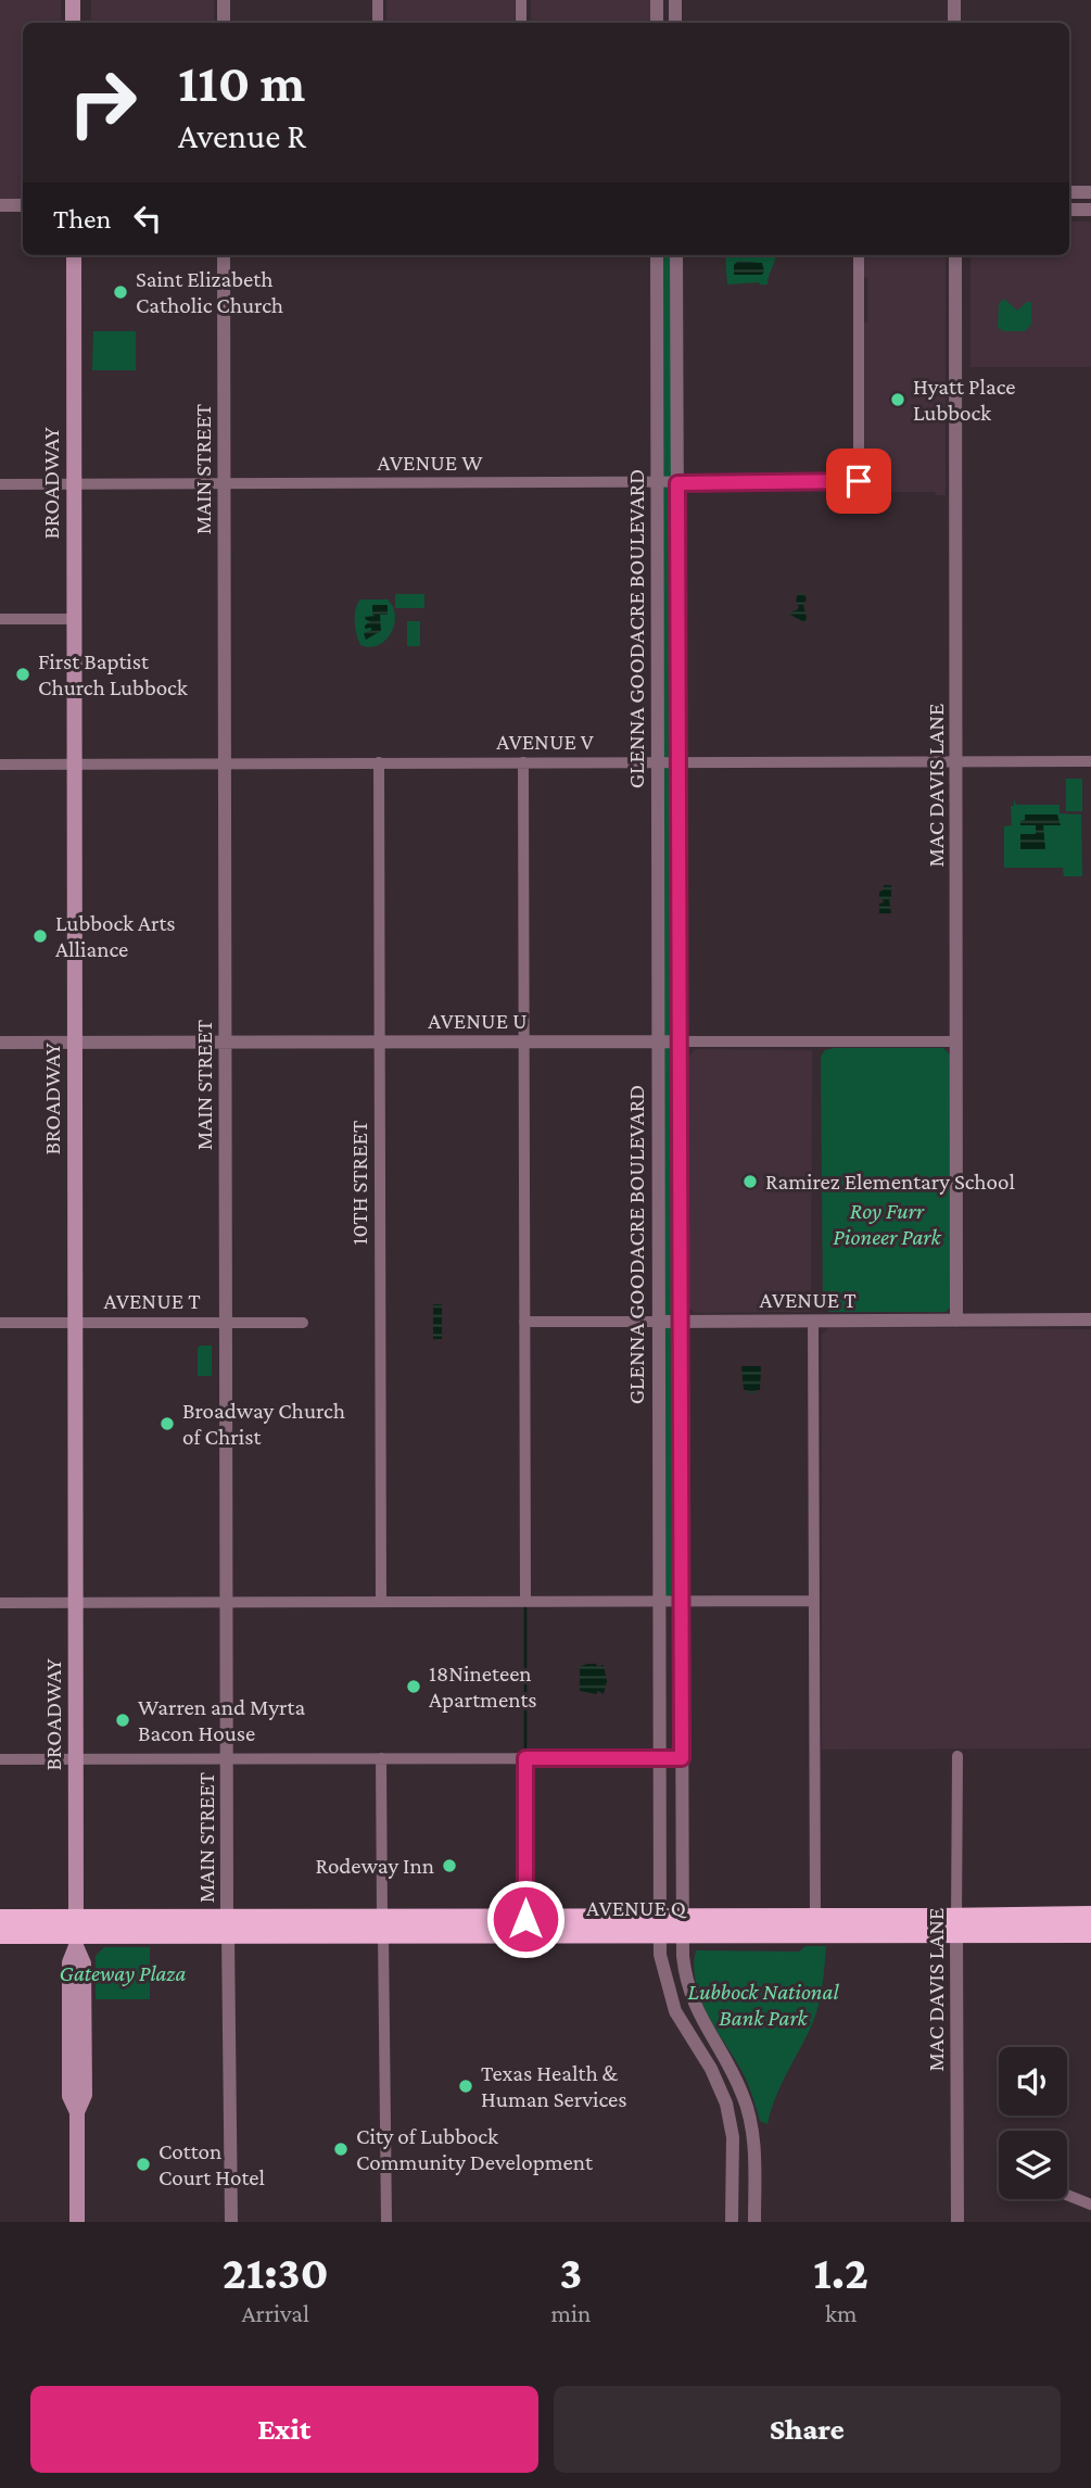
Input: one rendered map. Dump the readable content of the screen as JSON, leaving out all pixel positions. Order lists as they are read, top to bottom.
{
  "streets": {
    "highway": ["AVENUE Q"],
    "main road": ["BROADWAY"],
    "street": [
      "AVENUE W",
      "MAIN STREET",
      "GLENNA GOODACRE BOULEVARD",
      "AVENUE V",
      "MAC DAVIS LANE",
      "AVENUE U",
      "10TH STREET",
      "AVENUE T"
    ]
  },
  "crossings": [
    ["AVENUE W", "MAIN STREET"],
    ["AVENUE W", "BROADWAY"],
    ["AVENUE W", "GLENNA GOODACRE BOULEVARD"],
    ["MAIN STREET", "AVENUE V"],
    ["MAIN STREET", "AVENUE U"],
    ["MAIN STREET", "AVENUE T"],
    ["MAIN STREET", "AVENUE Q"],
    ["BROADWAY", "AVENUE V"],
    ["BROADWAY", "AVENUE U"],
    ["BROADWAY", "AVENUE T"],
    ["BROADWAY", "AVENUE Q"],
    ["GLENNA GOODACRE BOULEVARD", "AVENUE V"],
    ["GLENNA GOODACRE BOULEVARD", "AVENUE U"],
    ["GLENNA GOODACRE BOULEVARD", "AVENUE T"],
    ["GLENNA GOODACRE BOULEVARD", "AVENUE Q"],
    ["AVENUE V", "MAC DAVIS LANE"],
    ["AVENUE V", "10TH STREET"],
    ["MAC DAVIS LANE", "AVENUE U"],
    ["MAC DAVIS LANE", "AVENUE T"],
    ["MAC DAVIS LANE", "AVENUE Q"],
    ["AVENUE U", "10TH STREET"]
  ],
  "parks": ["Roy Furr Pioneer Park", "Gateway Plaza", "Lubbock National Bank Park"],
  "places": [
    "Saint Elizabeth Catholic Church",
    "Hyatt Place Lubbock",
    "First Baptist Church Lubbock",
    "Lubbock Arts Alliance",
    "Ramirez Elementary School",
    "Broadway Church of Christ",
    "18Nineteen Apartments",
    "Warren and Myrta Bacon House",
    "Rodeway Inn",
    "Texas Health & Human Services",
    "City of Lubbock Community Development",
    "Cotton Court Hotel"
  ],
  "page": {
    "turn": ["110 m", "Avenue R"],
    "then": "Then",
    "eta": [
      "21:30",
      "Arrival",
      "3",
      "min",
      "1.2",
      "km"
    ],
    "buttons": ["Exit", "Share"]
  }
}
